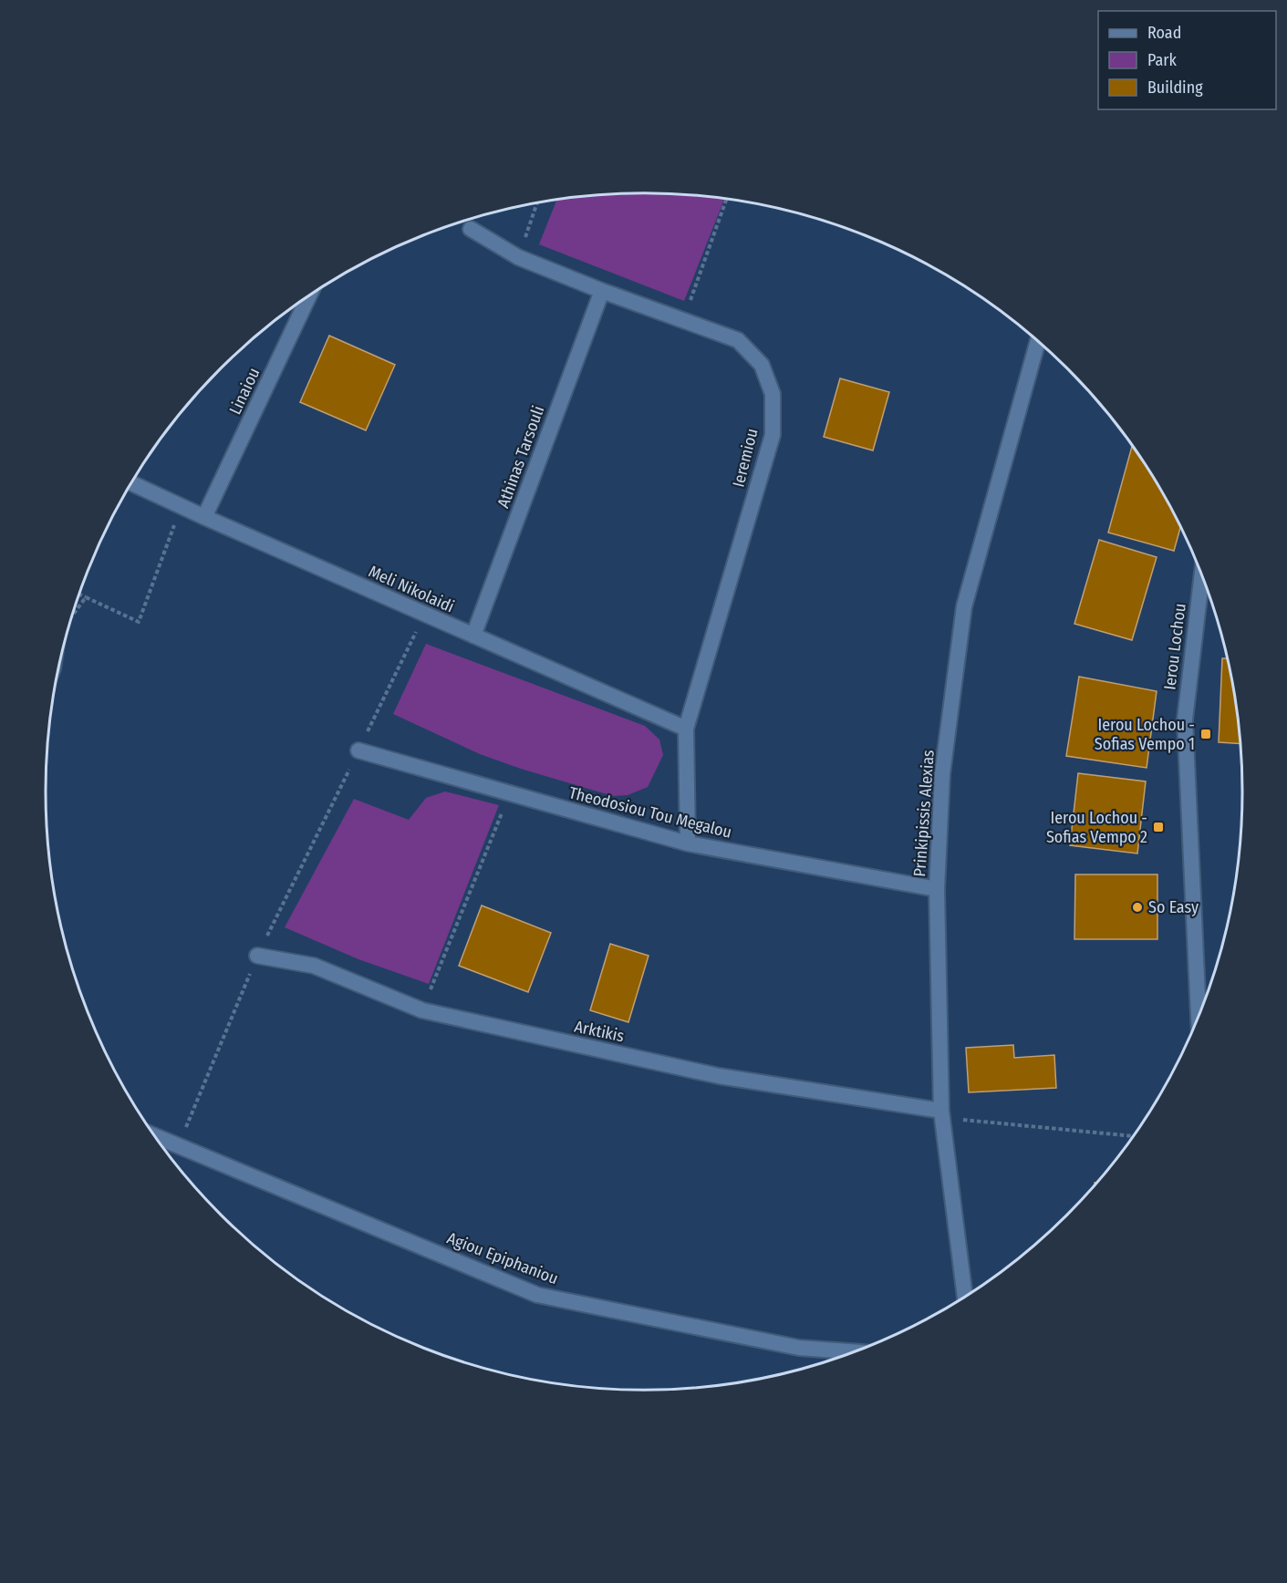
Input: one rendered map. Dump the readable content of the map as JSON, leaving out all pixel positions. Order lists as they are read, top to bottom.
{
  "streets": {
    "street": [
      "Linaiou",
      "Athinas Tarsouli",
      "Ieremiou",
      "Meli Nikolaidi",
      "Ierou Lochou",
      "Theodosiou Tou Megalou",
      "Prinkipissis Alexias",
      "Arktikis",
      "Agiou Epiphaniou"
    ]
  },
  "crossings": [
    ["Linaiou", "Meli Nikolaidi"],
    ["Athinas Tarsouli", "Ieremiou"],
    ["Athinas Tarsouli", "Meli Nikolaidi"],
    ["Ieremiou", "Meli Nikolaidi"],
    ["Ieremiou", "Theodosiou Tou Megalou"],
    ["Theodosiou Tou Megalou", "Prinkipissis Alexias"],
    ["Prinkipissis Alexias", "Arktikis"]
  ],
  "places": {
    "transit": ["Ierou Lochou - Sofias Vempo 1", "Ierou Lochou - Sofias Vempo 2"],
    "other": ["So Easy"]
  },
  "legend": ["Road", "Park", "Building"]
}
